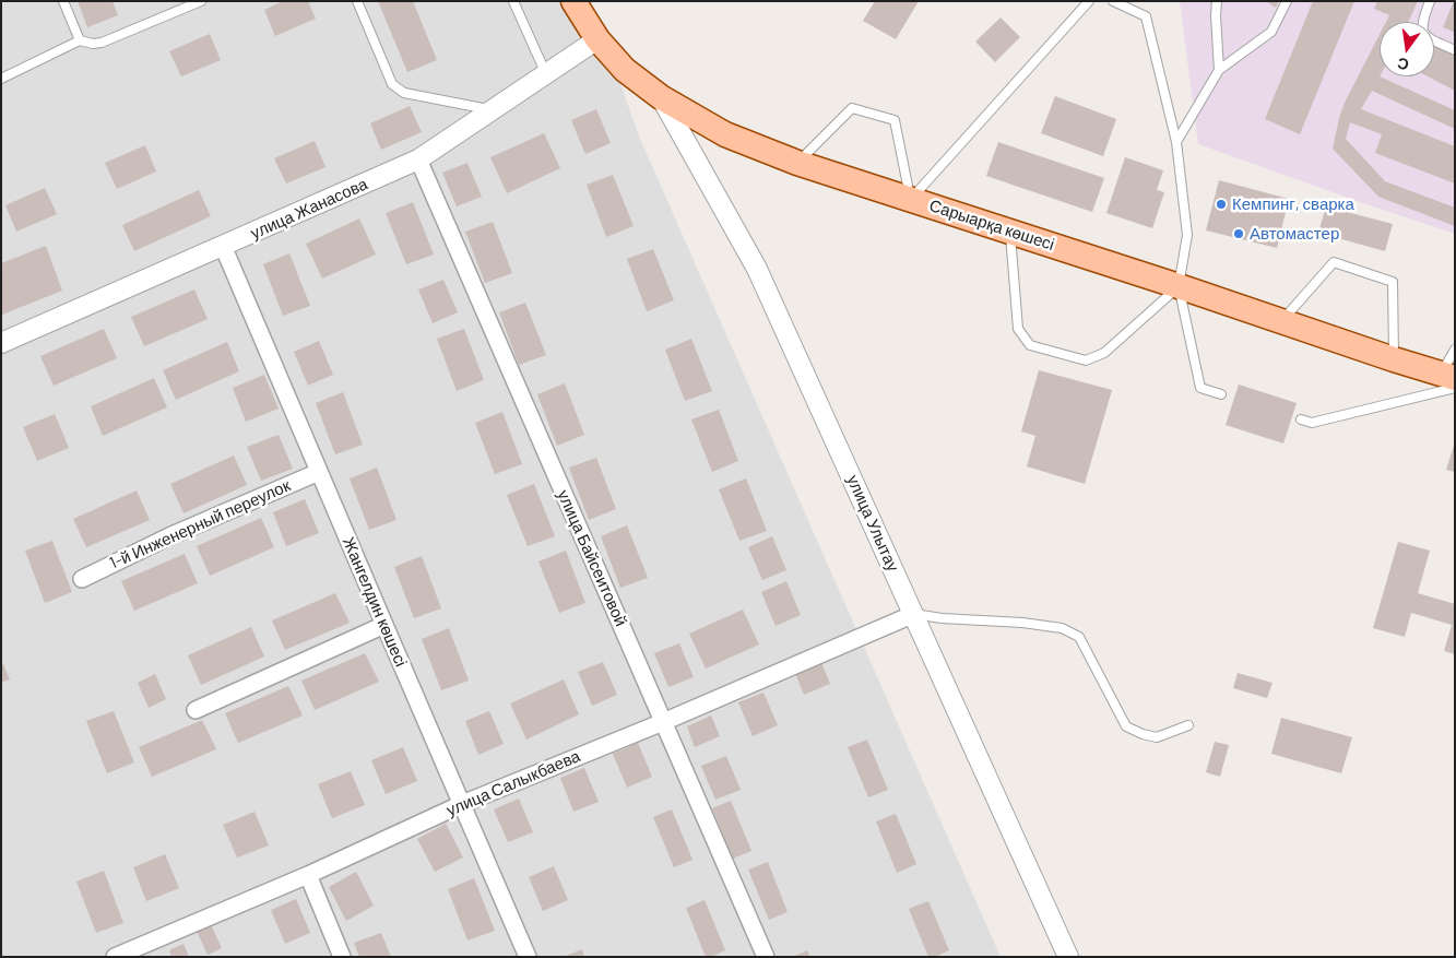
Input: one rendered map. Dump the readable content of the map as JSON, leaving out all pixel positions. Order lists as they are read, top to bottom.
{
  "streets": {
    "main road": ["Сарыарқа көшесі"],
    "street": [
      "улица Жанасова",
      "улица Улытау",
      "1-й Инженерный переулок",
      "улица Байсеитовой",
      "Жангелдин көшесі",
      "улица Салыкбаева"
    ]
  },
  "crossings": [
    ["улица Жанасова", "Сарыарқа көшесі"],
    ["улица Жанасова", "улица Байсеитовой"],
    ["улица Жанасова", "Жангелдин көшесі"],
    ["Сарыарқа көшесі", "улица Улытау"],
    ["улица Улытау", "улица Салыкбаева"],
    ["1-й Инженерный переулок", "Жангелдин көшесі"],
    ["улица Байсеитовой", "улица Салыкбаева"],
    ["Жангелдин көшесі", "улица Салыкбаева"]
  ],
  "places": ["Кемпинг, сварка", "Автомастер"],
  "north": "bottom"
}
